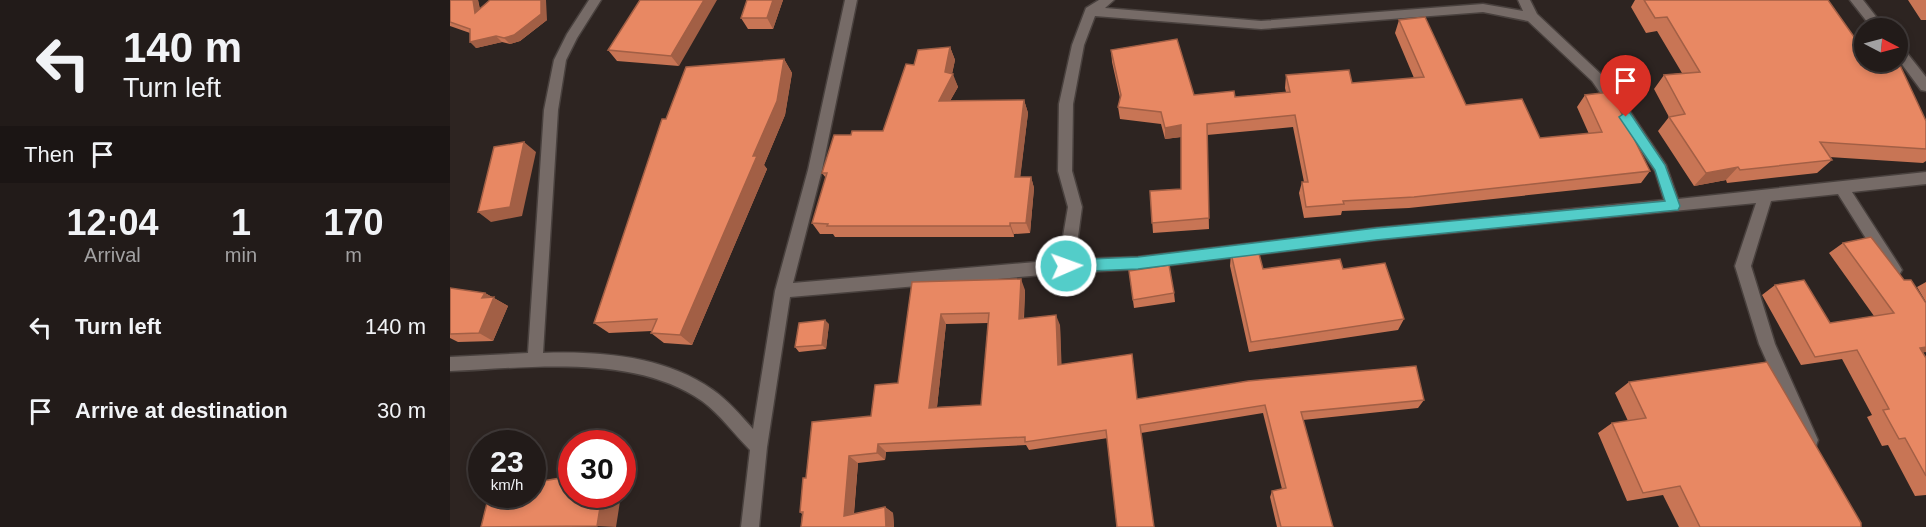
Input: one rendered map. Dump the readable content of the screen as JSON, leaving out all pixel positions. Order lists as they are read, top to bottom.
{
  "north": "right",
  "page": {
    "turn": ["140 m", "Turn left"],
    "then": "Then",
    "eta": [
      "12:04",
      "Arrival",
      "1",
      "min",
      "170",
      "m"
    ],
    "list": [
      {
        "name": "Turn left",
        "value": "140 m"
      },
      {
        "name": "Arrive at destination",
        "value": "30 m"
      }
    ],
    "speed": "23 km/h",
    "limit": "30"
  }
}
